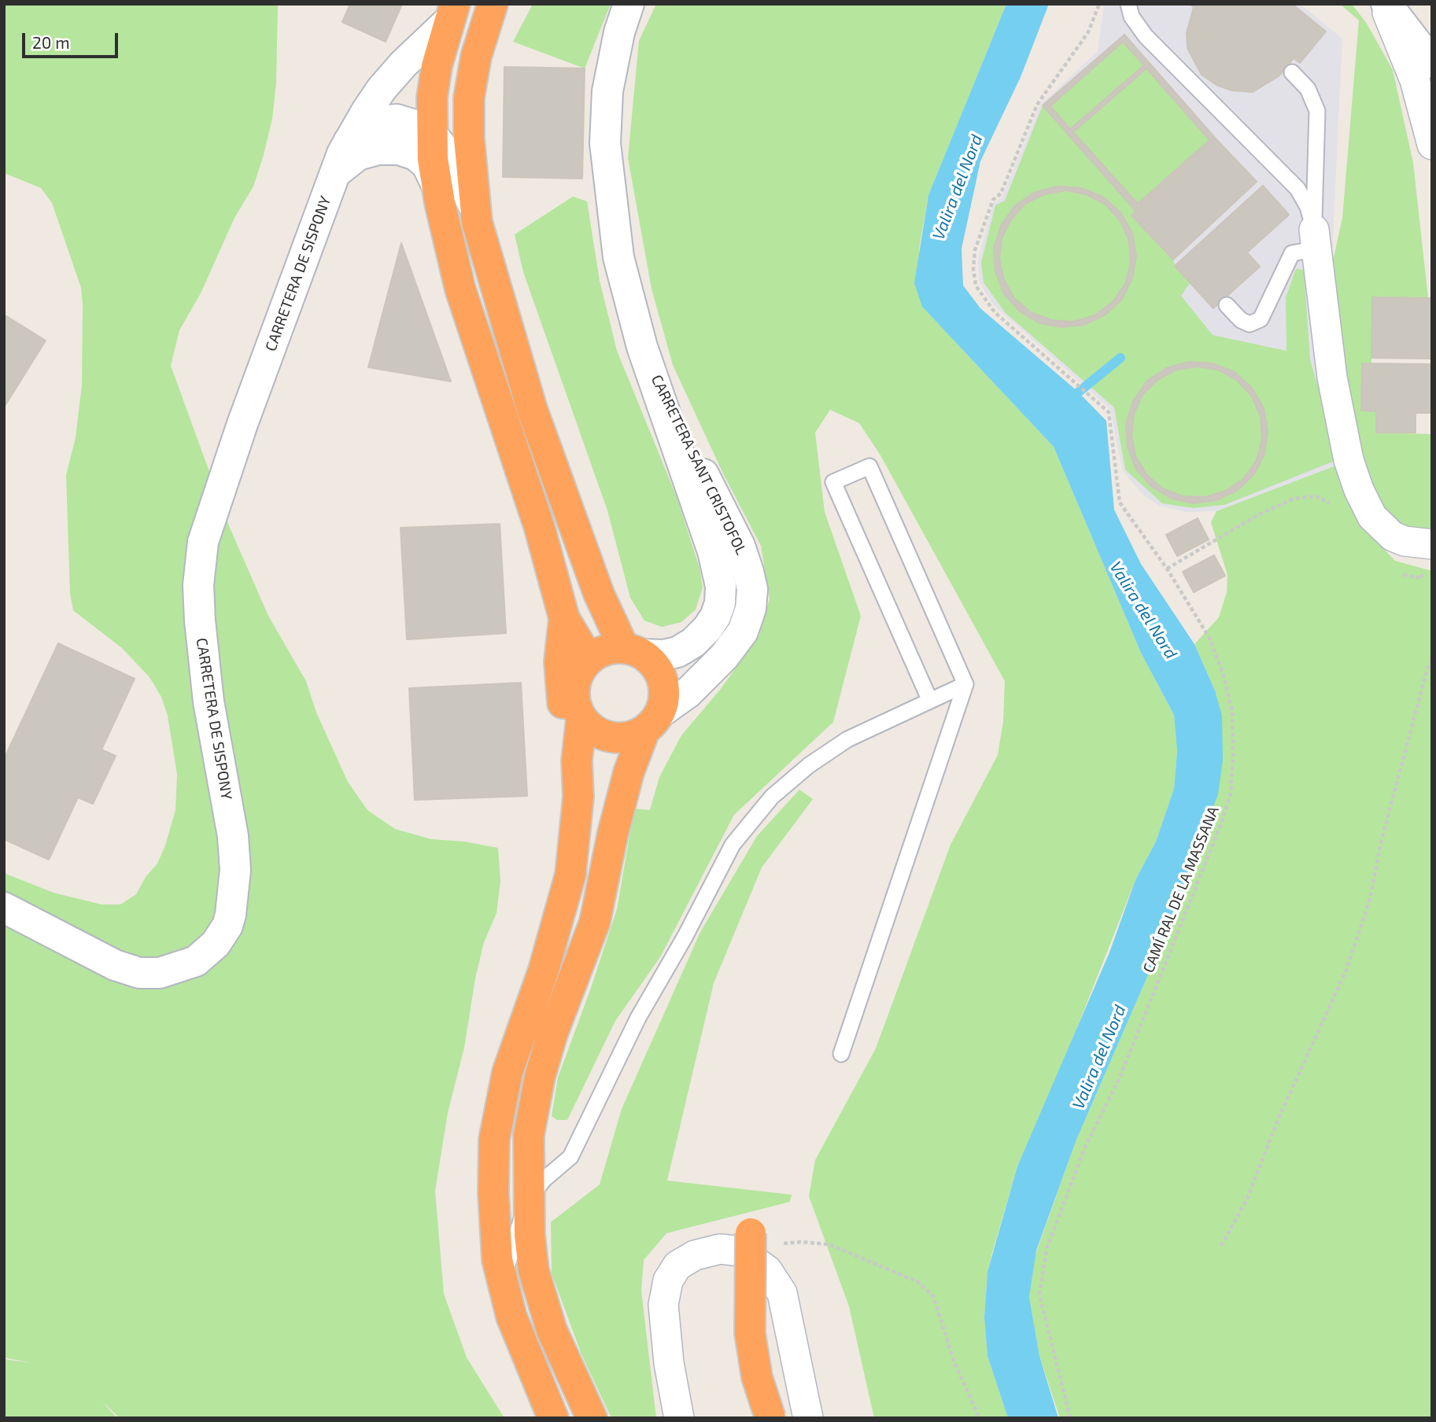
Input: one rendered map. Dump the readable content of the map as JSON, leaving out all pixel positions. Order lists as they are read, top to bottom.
{
  "streets": {
    "main road": ["CARRETERA DE SISPONY", "CARRETERA SANT CRISTOFOL"],
    "path": ["CAMÍ RAL DE LA MASSANA"]
  },
  "water": ["Valira del Nord"],
  "scale_bar": "20 m"
}
